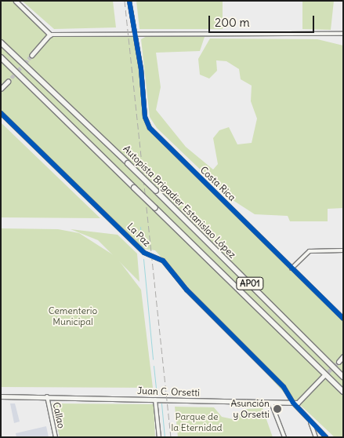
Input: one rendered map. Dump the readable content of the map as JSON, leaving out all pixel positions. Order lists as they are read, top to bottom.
{
  "streets": {
    "highway": ["Autopista Brigadier Estanislao López", "AP01"],
    "street": [
      "Costa Rica",
      "La Paz",
      "Juan C. Orsetti",
      "Callao"
    ]
  },
  "crossings": [
    ["La Paz", "Juan C. Orsetti"],
    ["Juan C. Orsetti", "Callao"]
  ],
  "parks": ["Cementerio Municipal", "Parque de la Eternidad"],
  "places": ["Asunción y Orsetti"],
  "scale_bar": "200 m"
}
